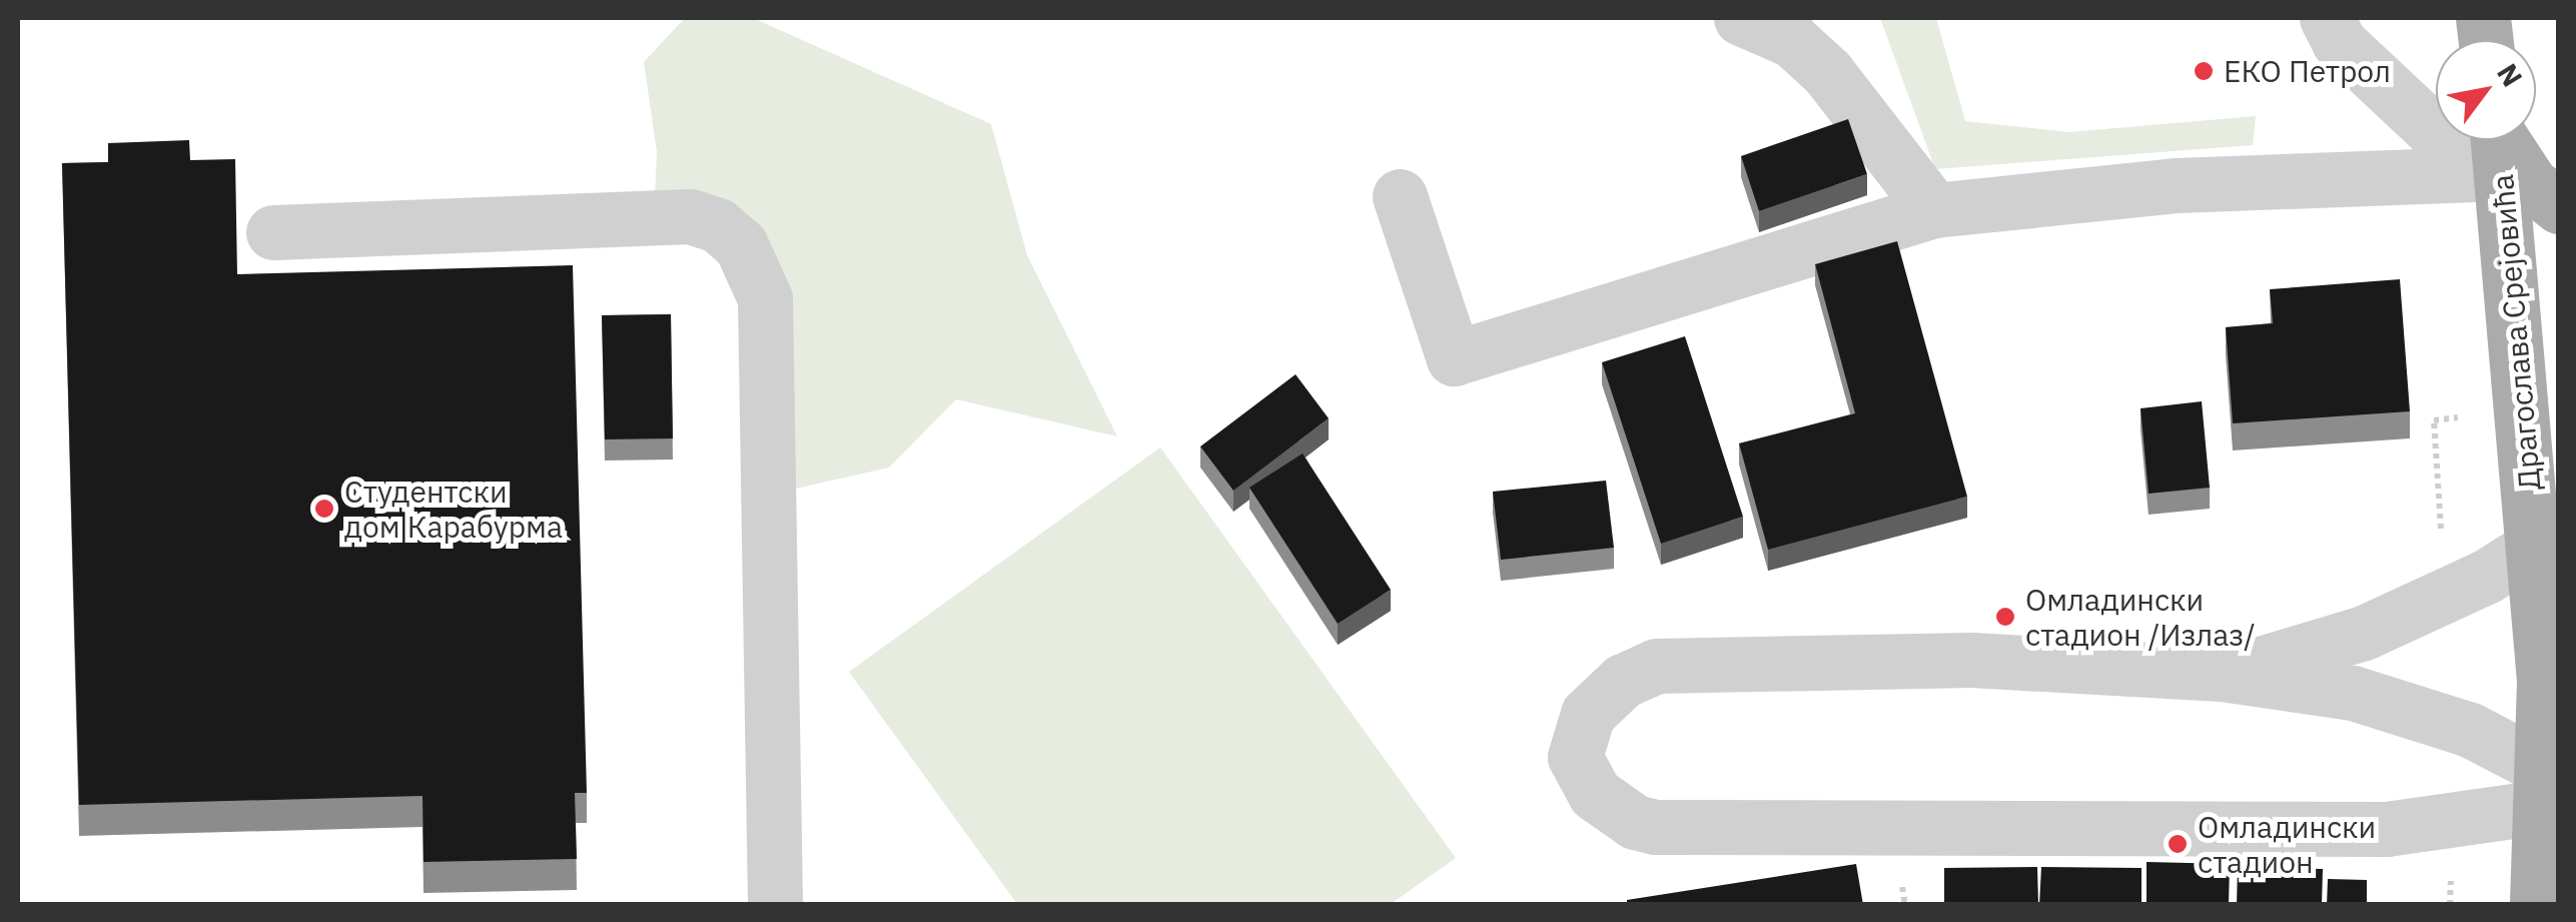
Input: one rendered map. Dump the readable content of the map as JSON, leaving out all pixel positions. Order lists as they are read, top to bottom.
{
  "streets": {
    "main road": ["Драгослава Срејовића"]
  },
  "places": [
    "ЕКО Петрол",
    "Студентски дом Карабурма",
    "Омладински стадион /Излаз/",
    "Омладински стадион"
  ],
  "north": "top right"
}
